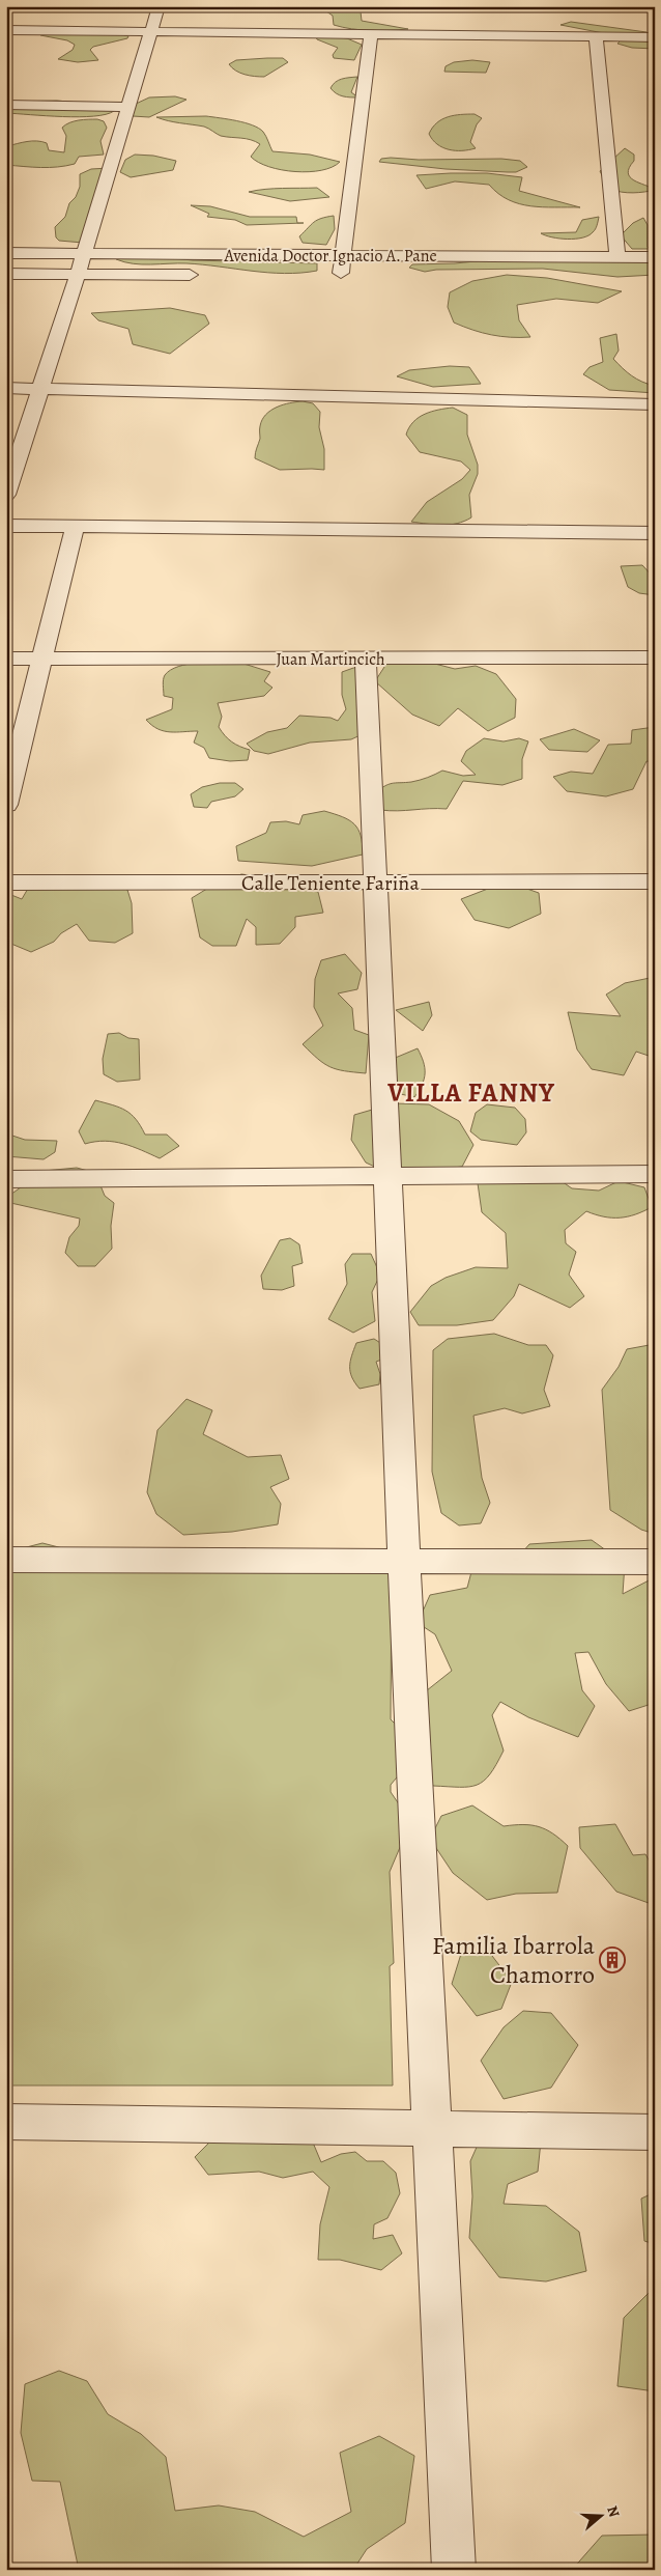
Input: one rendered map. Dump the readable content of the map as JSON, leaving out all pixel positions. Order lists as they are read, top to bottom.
{
  "streets": {
    "street": ["Avenida Doctor Ignacio A. Pane", "Juan Martincich", "Calle Teniente Fariña"]
  },
  "districts": ["VILLA FANNY"],
  "places": {
    "building": ["Familia Ibarrola Chamorro"]
  },
  "north": "right"
}
